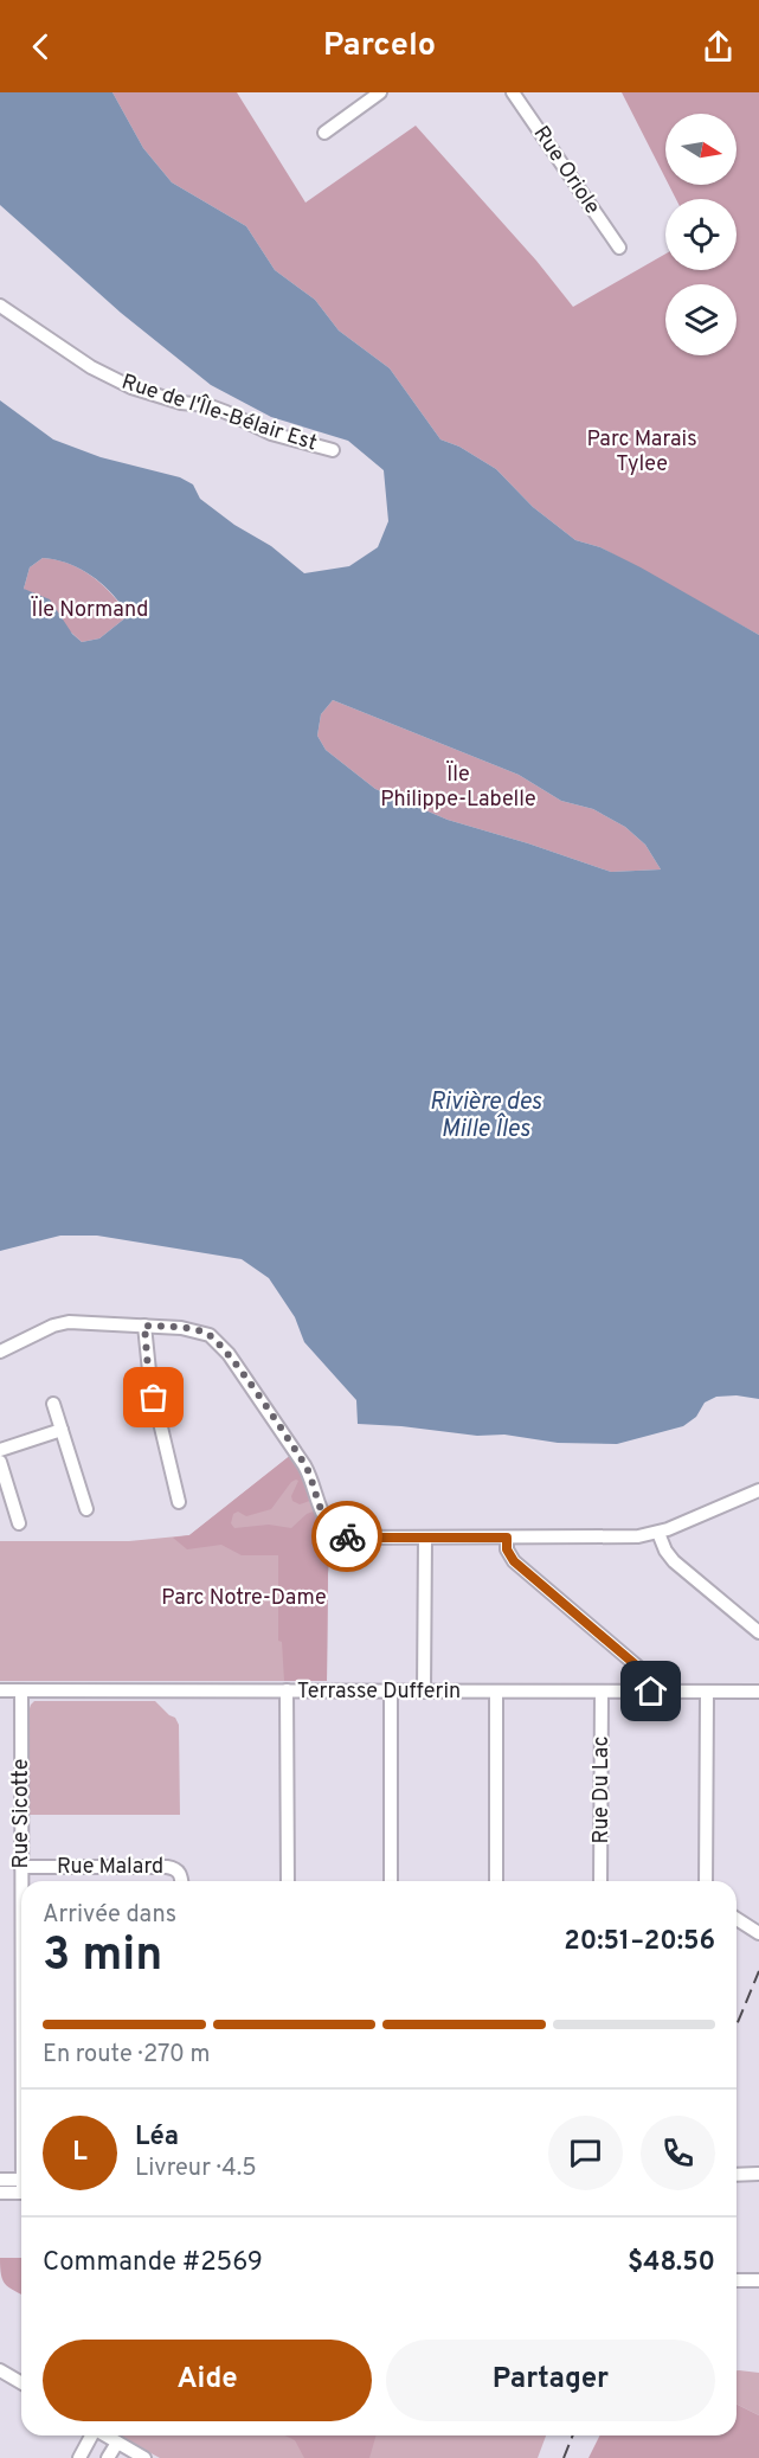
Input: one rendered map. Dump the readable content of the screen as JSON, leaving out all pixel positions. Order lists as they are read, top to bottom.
{
  "streets": {
    "street": [
      "Rue Oriole",
      "Rue de l'Île-Bélair Est",
      "Terrasse Dufferin",
      "Rue Du Lac",
      "Rue Sicotte",
      "Rue Malard"
    ]
  },
  "crossings": [
    ["Terrasse Dufferin", "Rue Du Lac"],
    ["Terrasse Dufferin", "Rue Sicotte"],
    ["Rue Sicotte", "Rue Malard"]
  ],
  "water": ["Rivière des Mille Îles"],
  "parks": [
    "Parc Marais Tylee",
    "Ïle Normand",
    "Ïle Philippe-Labelle",
    "Parc Notre-Dame"
  ],
  "north": "right",
  "page": {
    "header": "Parcelo",
    "heading": ["3 min", "Arrivée dans", "20:51–20:56"],
    "panel": [
      "Léa",
      "Livreur · 4.5",
      "Commande #2569",
      "$48.50"
    ],
    "bar": "En route · 270 m",
    "round": "L",
    "buttons": ["Aide", "Partager"]
  }
}
